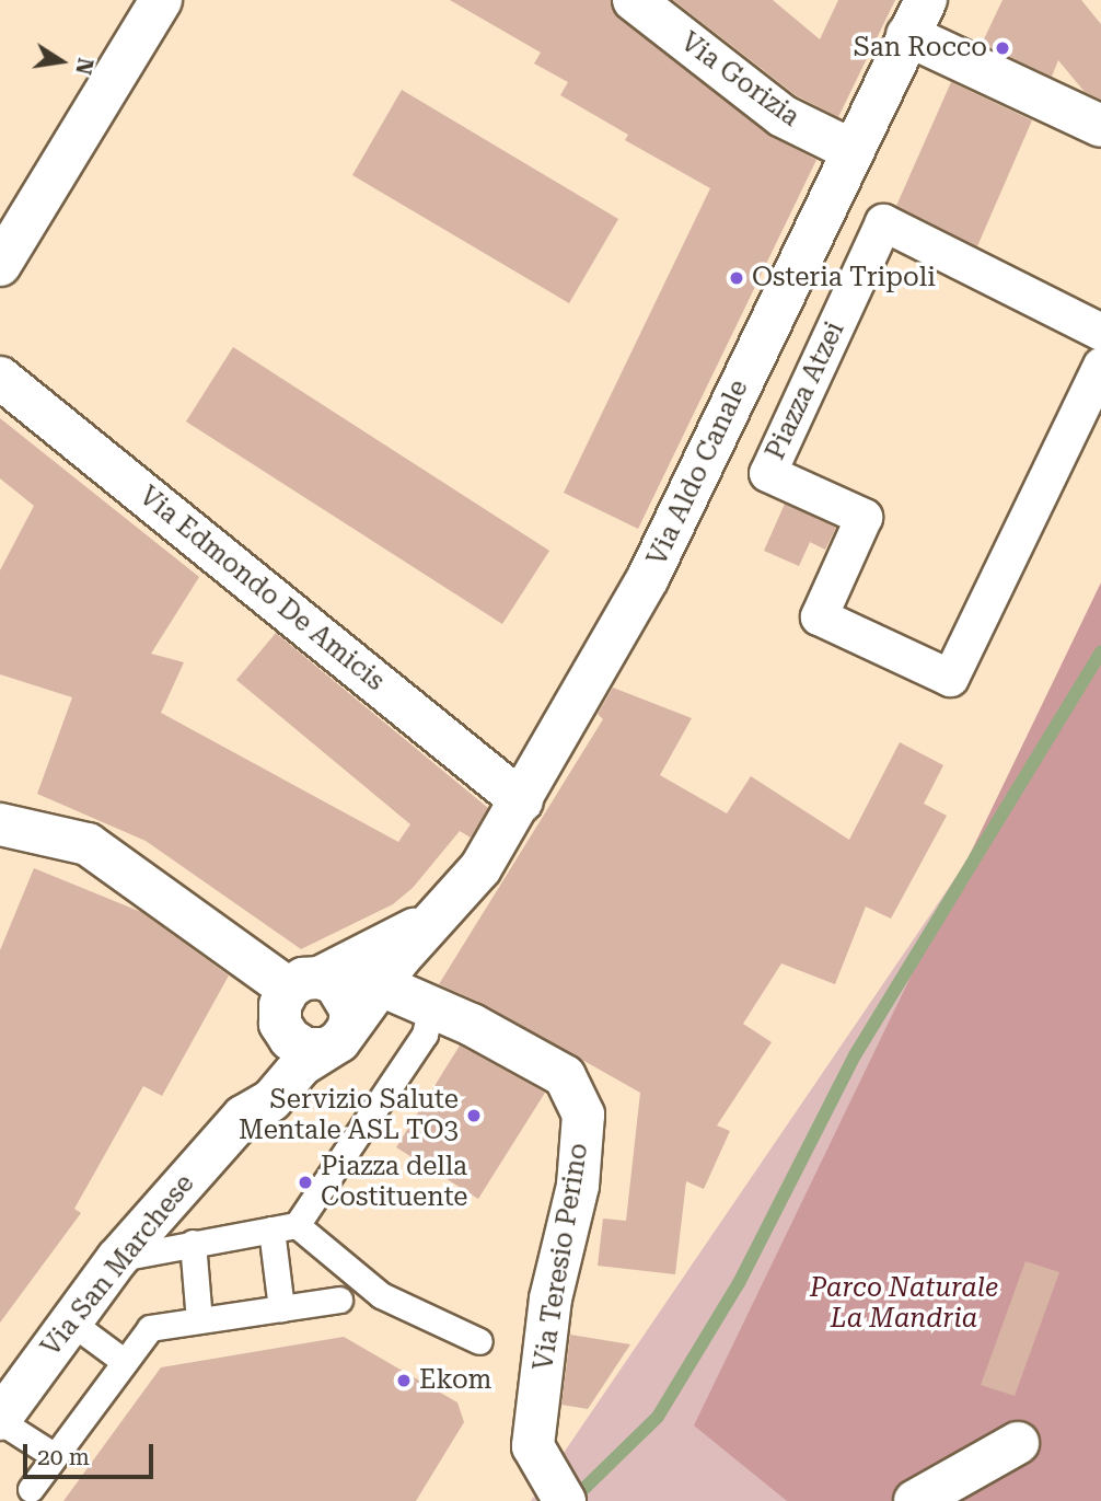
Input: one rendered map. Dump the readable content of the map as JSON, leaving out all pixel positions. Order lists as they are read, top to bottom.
{
  "streets": {
    "street": [
      "Via Gorizia",
      "Piazza Atzei",
      "Via Aldo Canale",
      "Via Edmondo De Amicis",
      "Via Teresio Perino",
      "Via San Marchese"
    ]
  },
  "crossings": [
    ["Via Gorizia", "Via Aldo Canale"],
    ["Via Aldo Canale", "Via Edmondo De Amicis"],
    ["Via Aldo Canale", "Via Teresio Perino"],
    ["Via Aldo Canale", "Via San Marchese"]
  ],
  "parks": ["Parco Naturale La Mandria"],
  "places": [
    "San Rocco",
    "Osteria Tripoli",
    "Servizio Salute Mentale ASL TO3",
    "Piazza della Costituente",
    "Ekom"
  ],
  "scale_bar": "20 m",
  "north": "right"
}
